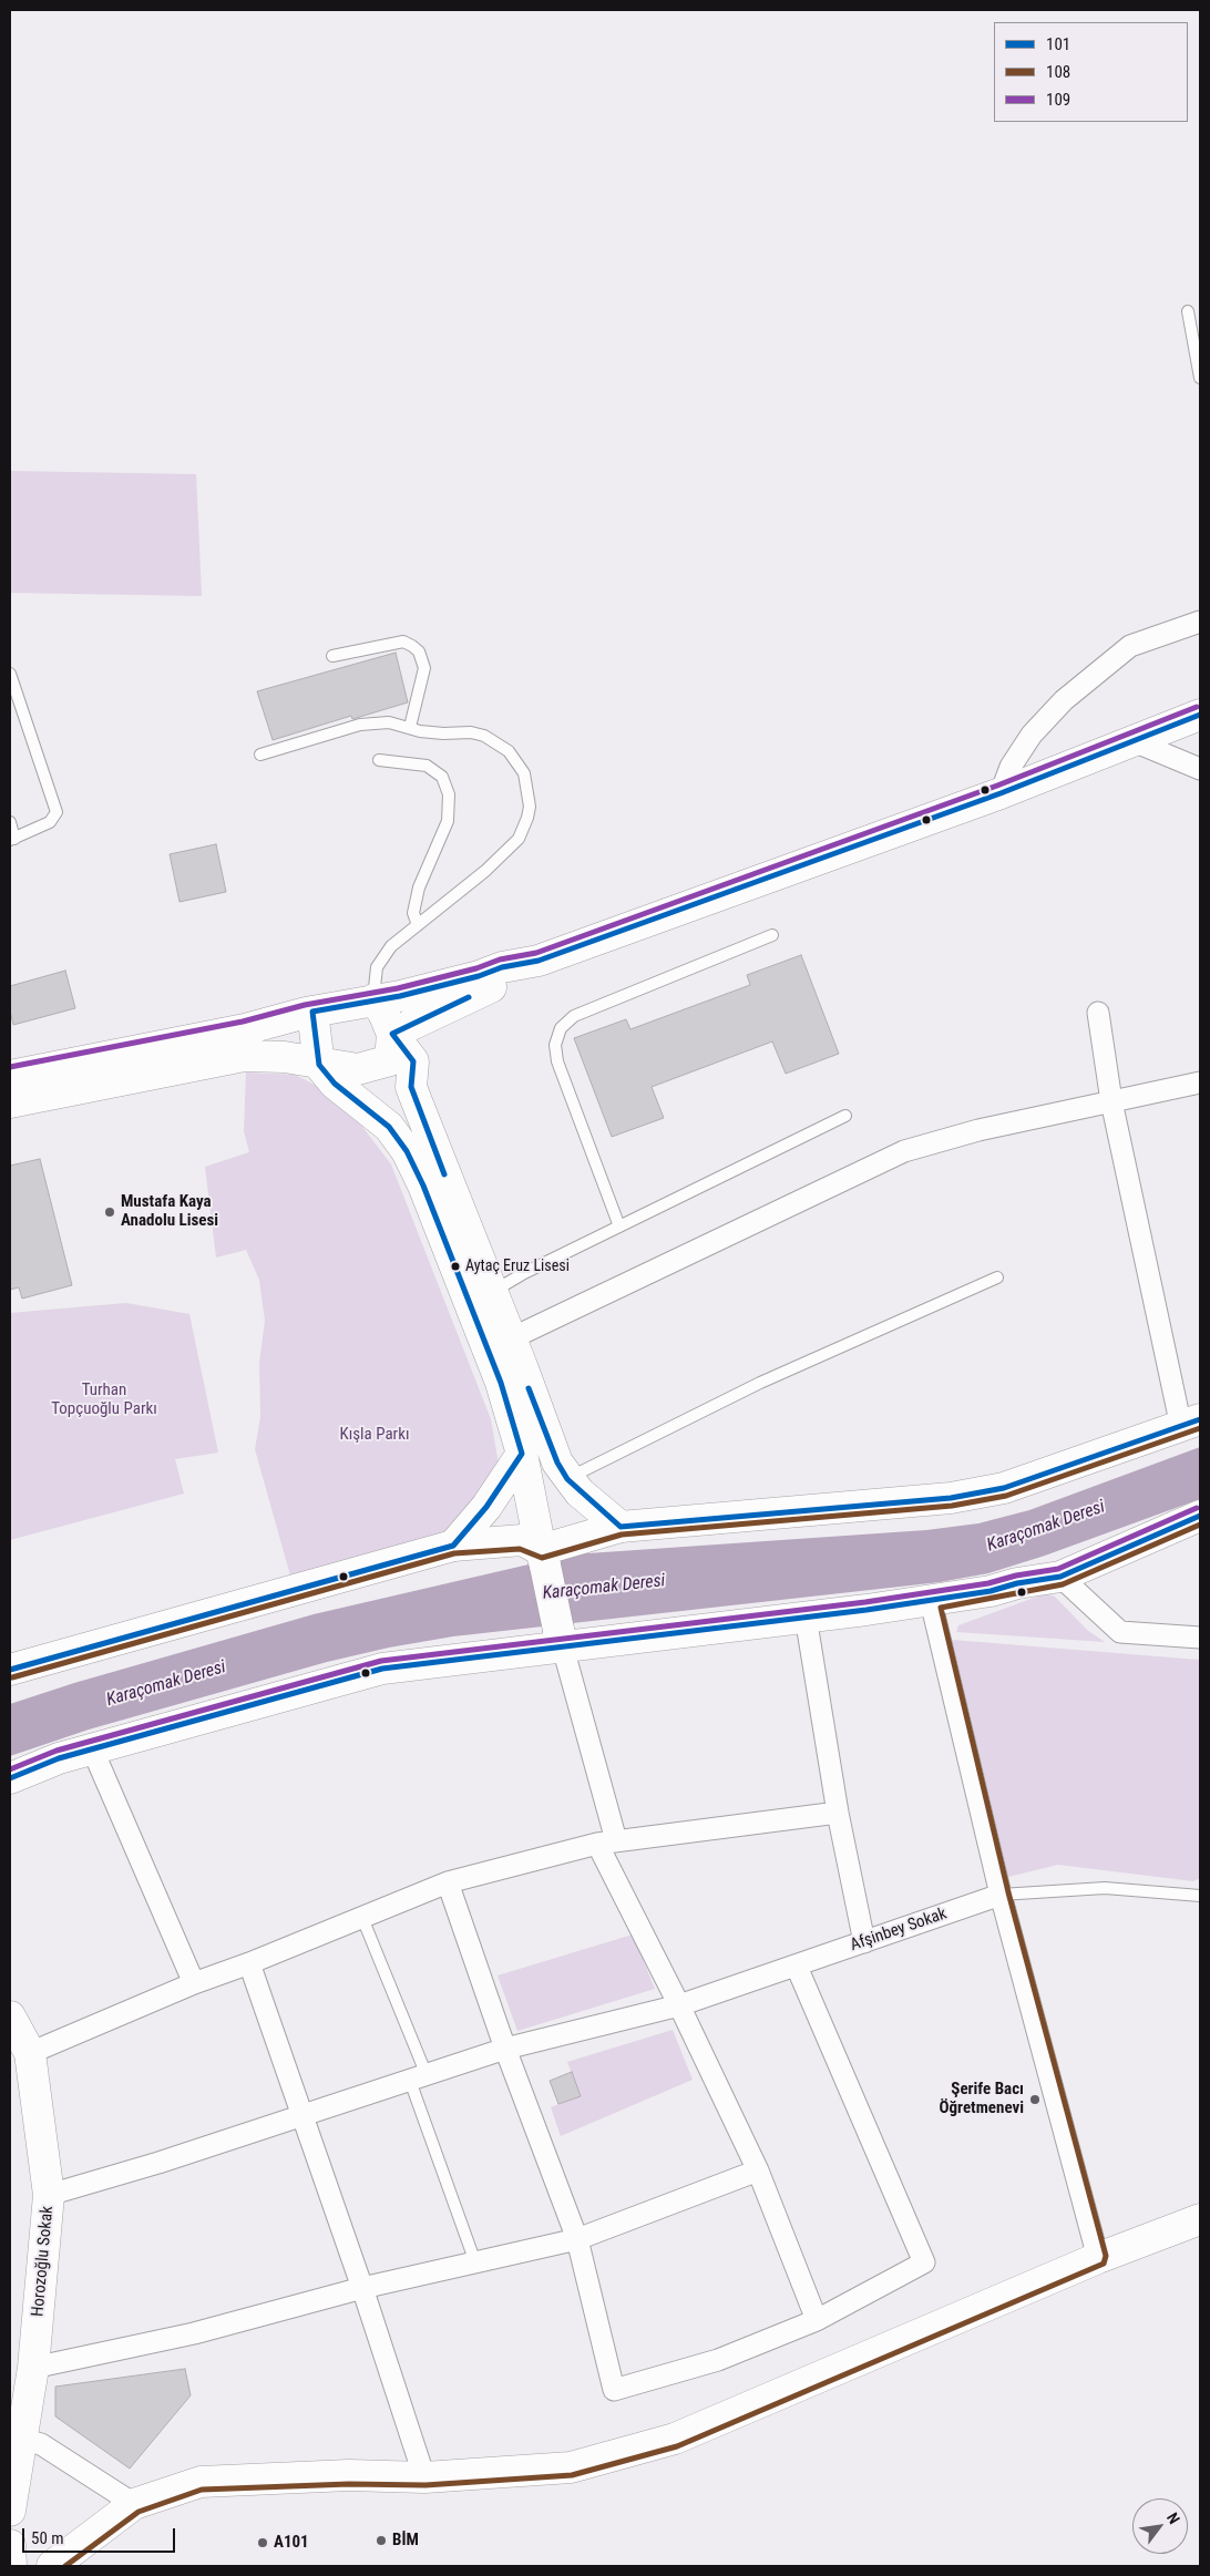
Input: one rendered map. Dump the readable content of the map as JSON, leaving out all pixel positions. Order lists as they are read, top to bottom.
{
  "streets": {
    "main road": ["Horozoğlu Sokak"],
    "street": ["Afşinbey Sokak"]
  },
  "crossings": [
    ["Afşinbey Sokak", "Horozoğlu Sokak"]
  ],
  "water": ["Karaçomak Deresi"],
  "parks": ["Turhan Topçuoğlu Parkı", "Kışla Parkı"],
  "places": [
    "Mustafa Kaya Anadolu Lisesi",
    "Aytaç Eruz Lisesi",
    "Şerife Bacı Öğretmenevi",
    "BİM",
    "A101"
  ],
  "lines": ["transit line 109", "transit line 101", "transit line 108"],
  "legend": ["101", "108", "109"],
  "scale_bar": "50 m",
  "north": "top right"
}
